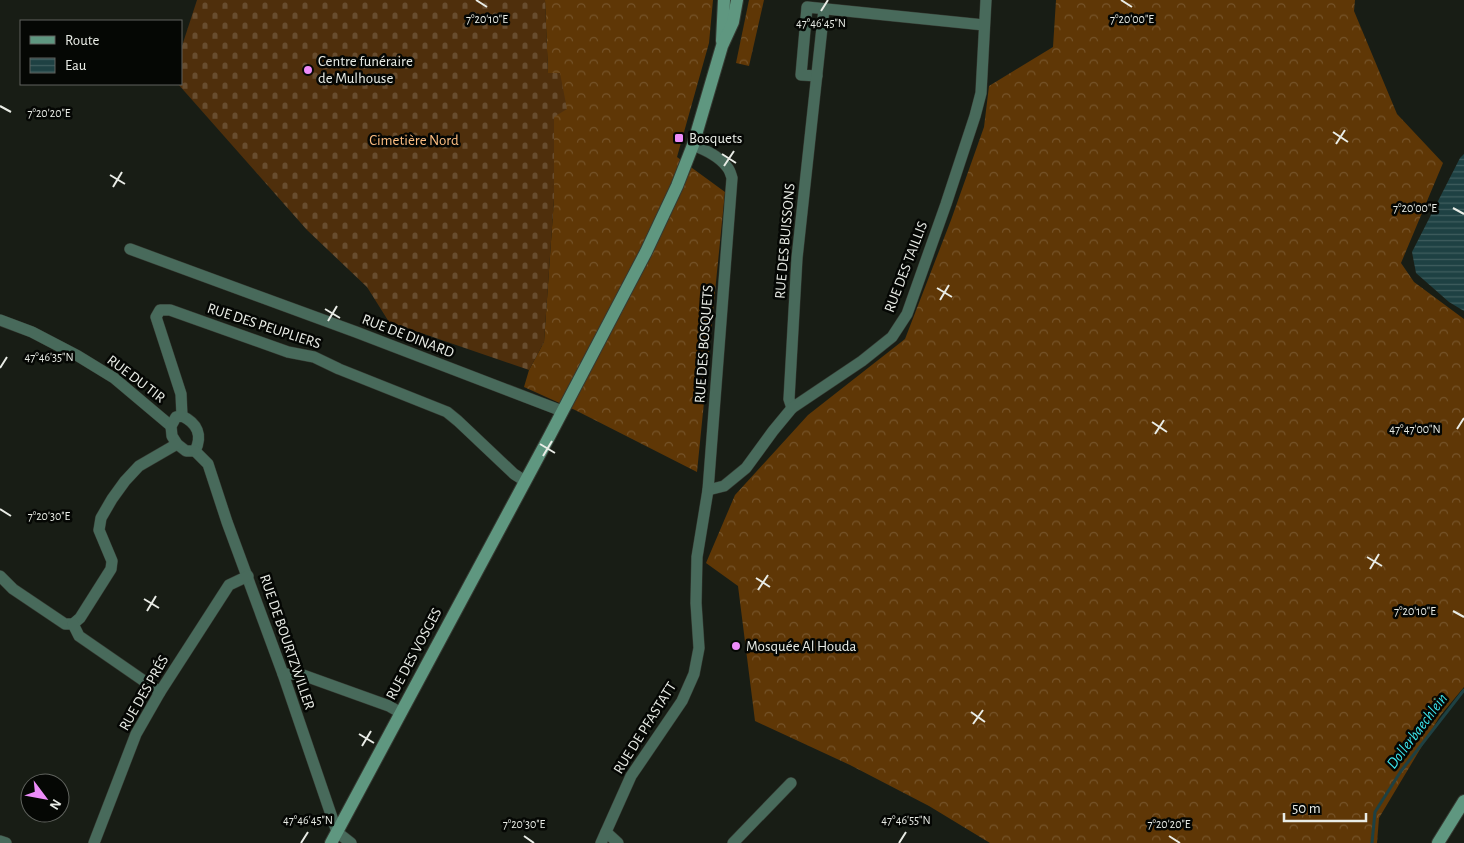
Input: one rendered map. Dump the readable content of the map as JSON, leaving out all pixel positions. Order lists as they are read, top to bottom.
{
  "streets": {
    "main road": ["RUE DES VOSGES"],
    "street": [
      "RUE DES BUISSONS",
      "RUE DES TAILLIS",
      "RUE DES PEUPLIERS",
      "RUE DE DINARD",
      "RUE DES BOSQUETS",
      "RUE DU TIR",
      "RUE DE BOURTZWILLER",
      "RUE DES PRÉS",
      "RUE DE PFASTATT"
    ]
  },
  "crossings": [
    ["RUE DES BUISSONS", "RUE DES TAILLIS"],
    ["RUE DES TAILLIS", "RUE DES BOSQUETS"],
    ["RUE DES PEUPLIERS", "RUE DU TIR"],
    ["RUE DES PEUPLIERS", "RUE DE BOURTZWILLER"],
    ["RUE DES PEUPLIERS", "RUE DES VOSGES"],
    ["RUE DE DINARD", "RUE DES VOSGES"],
    ["RUE DES BOSQUETS", "RUE DES VOSGES"],
    ["RUE DES BOSQUETS", "RUE DE PFASTATT"],
    ["RUE DU TIR", "RUE DE BOURTZWILLER"],
    ["RUE DE BOURTZWILLER", "RUE DES VOSGES"],
    ["RUE DE BOURTZWILLER", "RUE DES PRÉS"]
  ],
  "water": ["Dollerbaechlein"],
  "parks": ["Cimetière Nord"],
  "places": {
    "other": ["Centre funéraire de Mulhouse", "Mosquée Al Houda"],
    "transit": ["Bosquets"]
  },
  "legend": ["Route", "Eau"],
  "scale_bar": "50 m",
  "north": "bottom right",
  "coordinates": [
    "7°20'10\"E",
    "7°20'00\"E",
    "47°46'45\"N",
    "7°20'20\"E",
    "47°46'35\"N",
    "47°47'00\"N",
    "7°20'30\"E",
    "47°46'55\"N"
  ]
}
